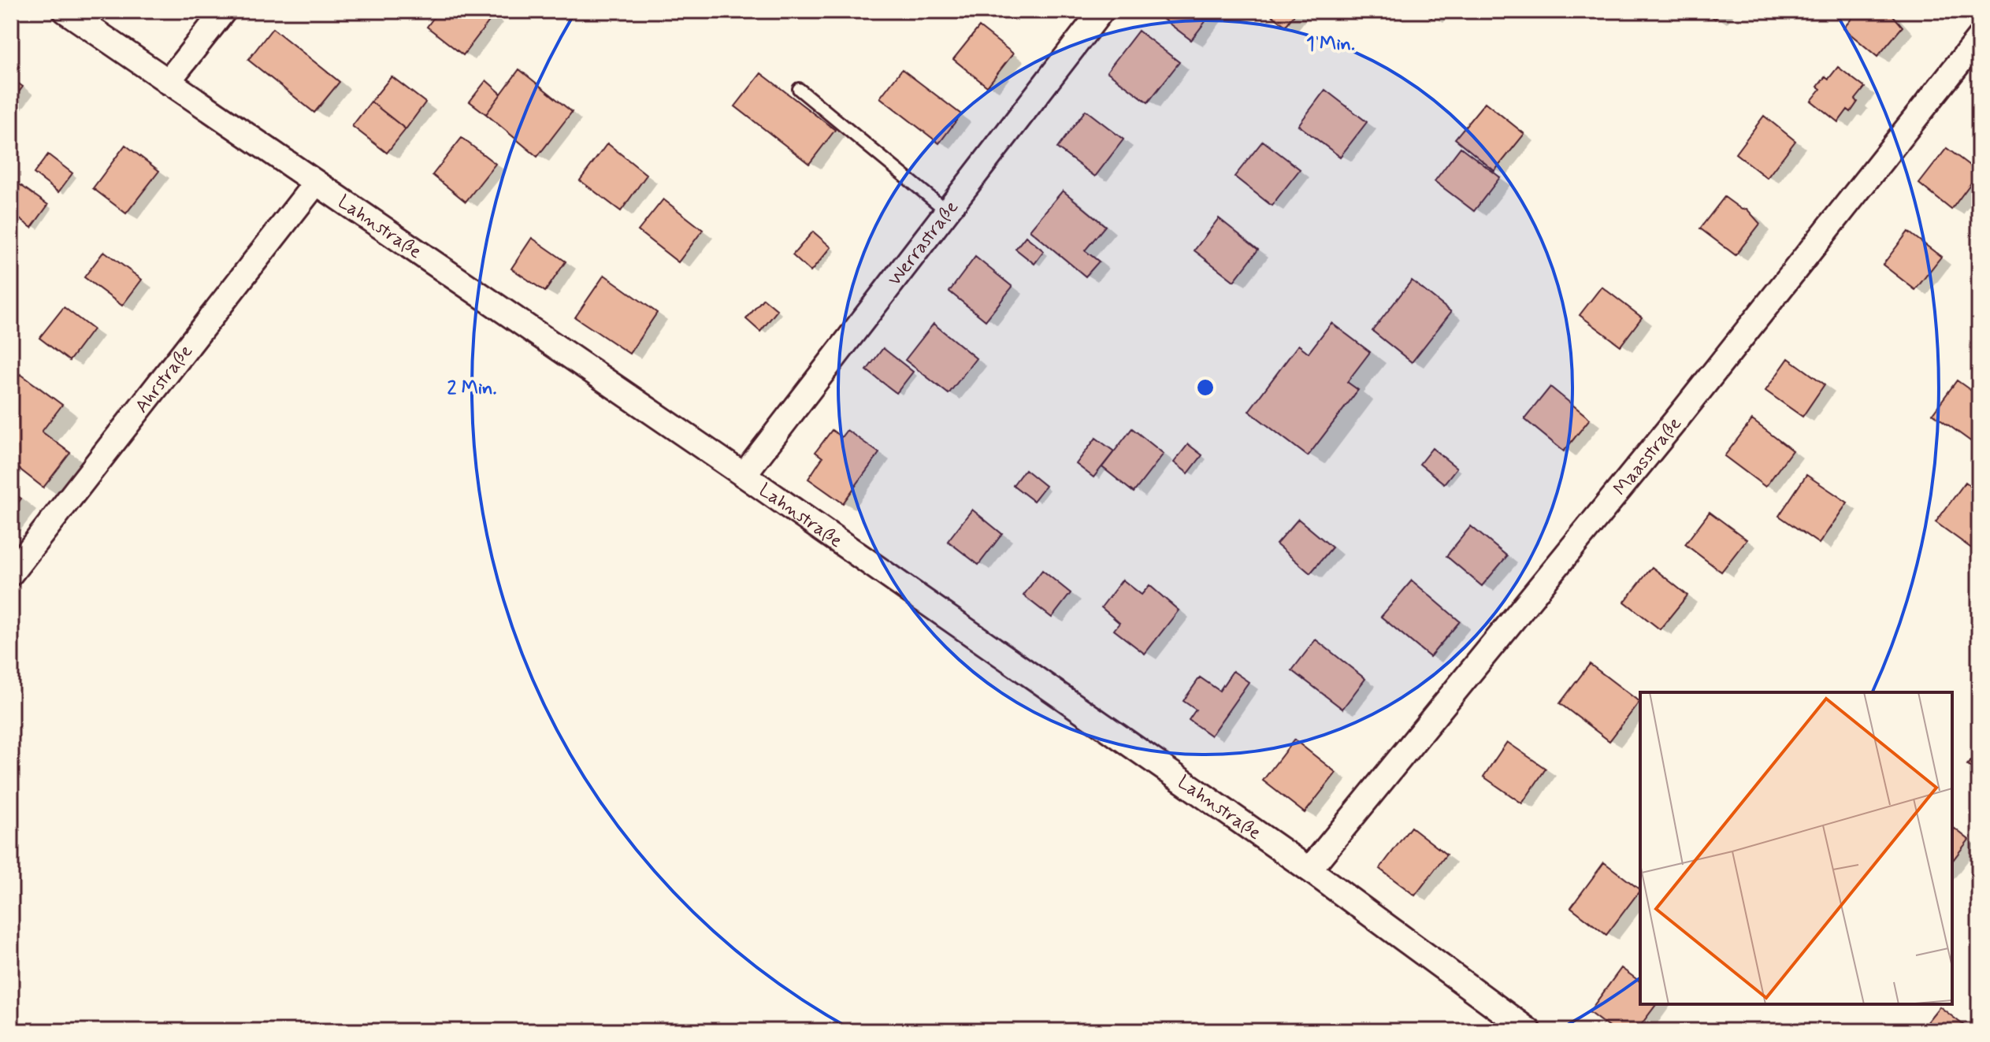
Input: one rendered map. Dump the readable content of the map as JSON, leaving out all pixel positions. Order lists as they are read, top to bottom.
{
  "streets": {
    "street": [
      "Lahnstraße",
      "Werrastraße",
      "Ahrstraße",
      "Maasstraße"
    ]
  },
  "crossings": [
    ["Lahnstraße", "Werrastraße"],
    ["Lahnstraße", "Ahrstraße"],
    ["Lahnstraße", "Maasstraße"]
  ],
  "rings": ["1 Min.", "2 Min."]
}
